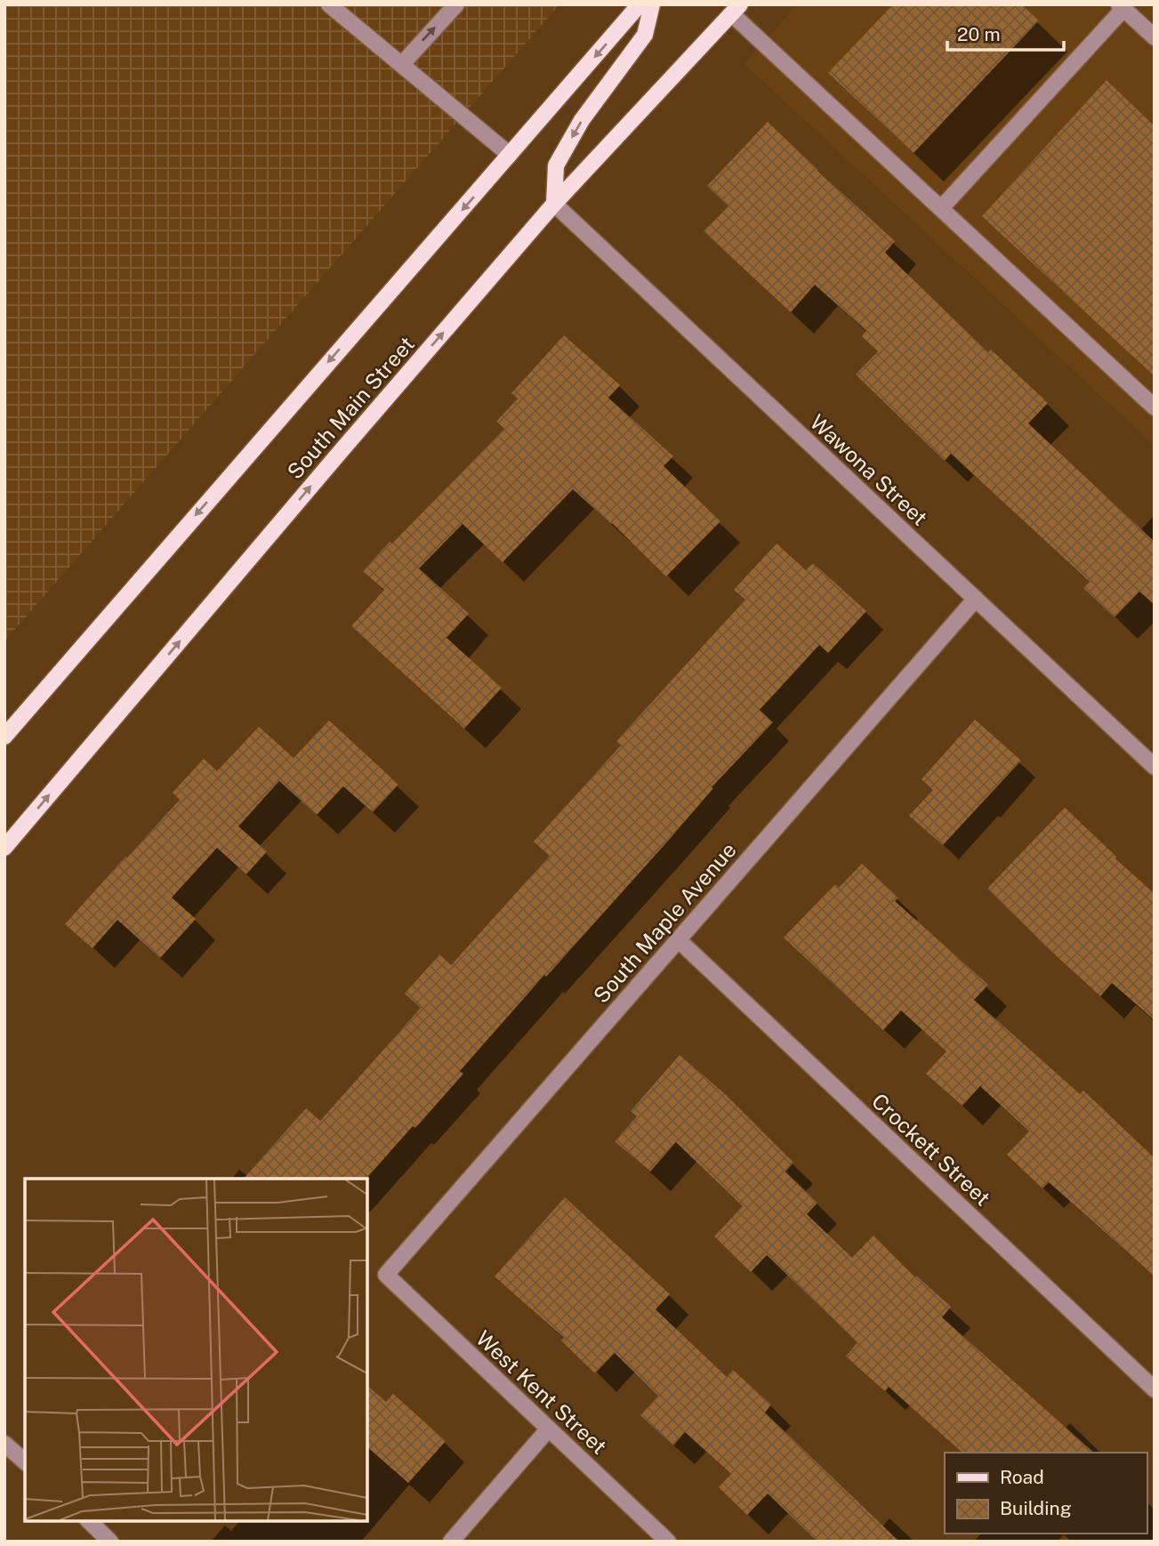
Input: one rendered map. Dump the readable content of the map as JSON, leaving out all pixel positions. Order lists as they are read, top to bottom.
{
  "streets": {
    "main road": ["South Main Street"],
    "street": [
      "Wawona Street",
      "South Maple Avenue",
      "Crockett Street",
      "West Kent Street"
    ]
  },
  "crossings": [
    ["South Main Street", "Wawona Street"],
    ["Wawona Street", "South Maple Avenue"],
    ["South Maple Avenue", "Crockett Street"],
    ["South Maple Avenue", "West Kent Street"]
  ],
  "legend": ["Road", "Building"],
  "scale_bar": "20 m"
}
